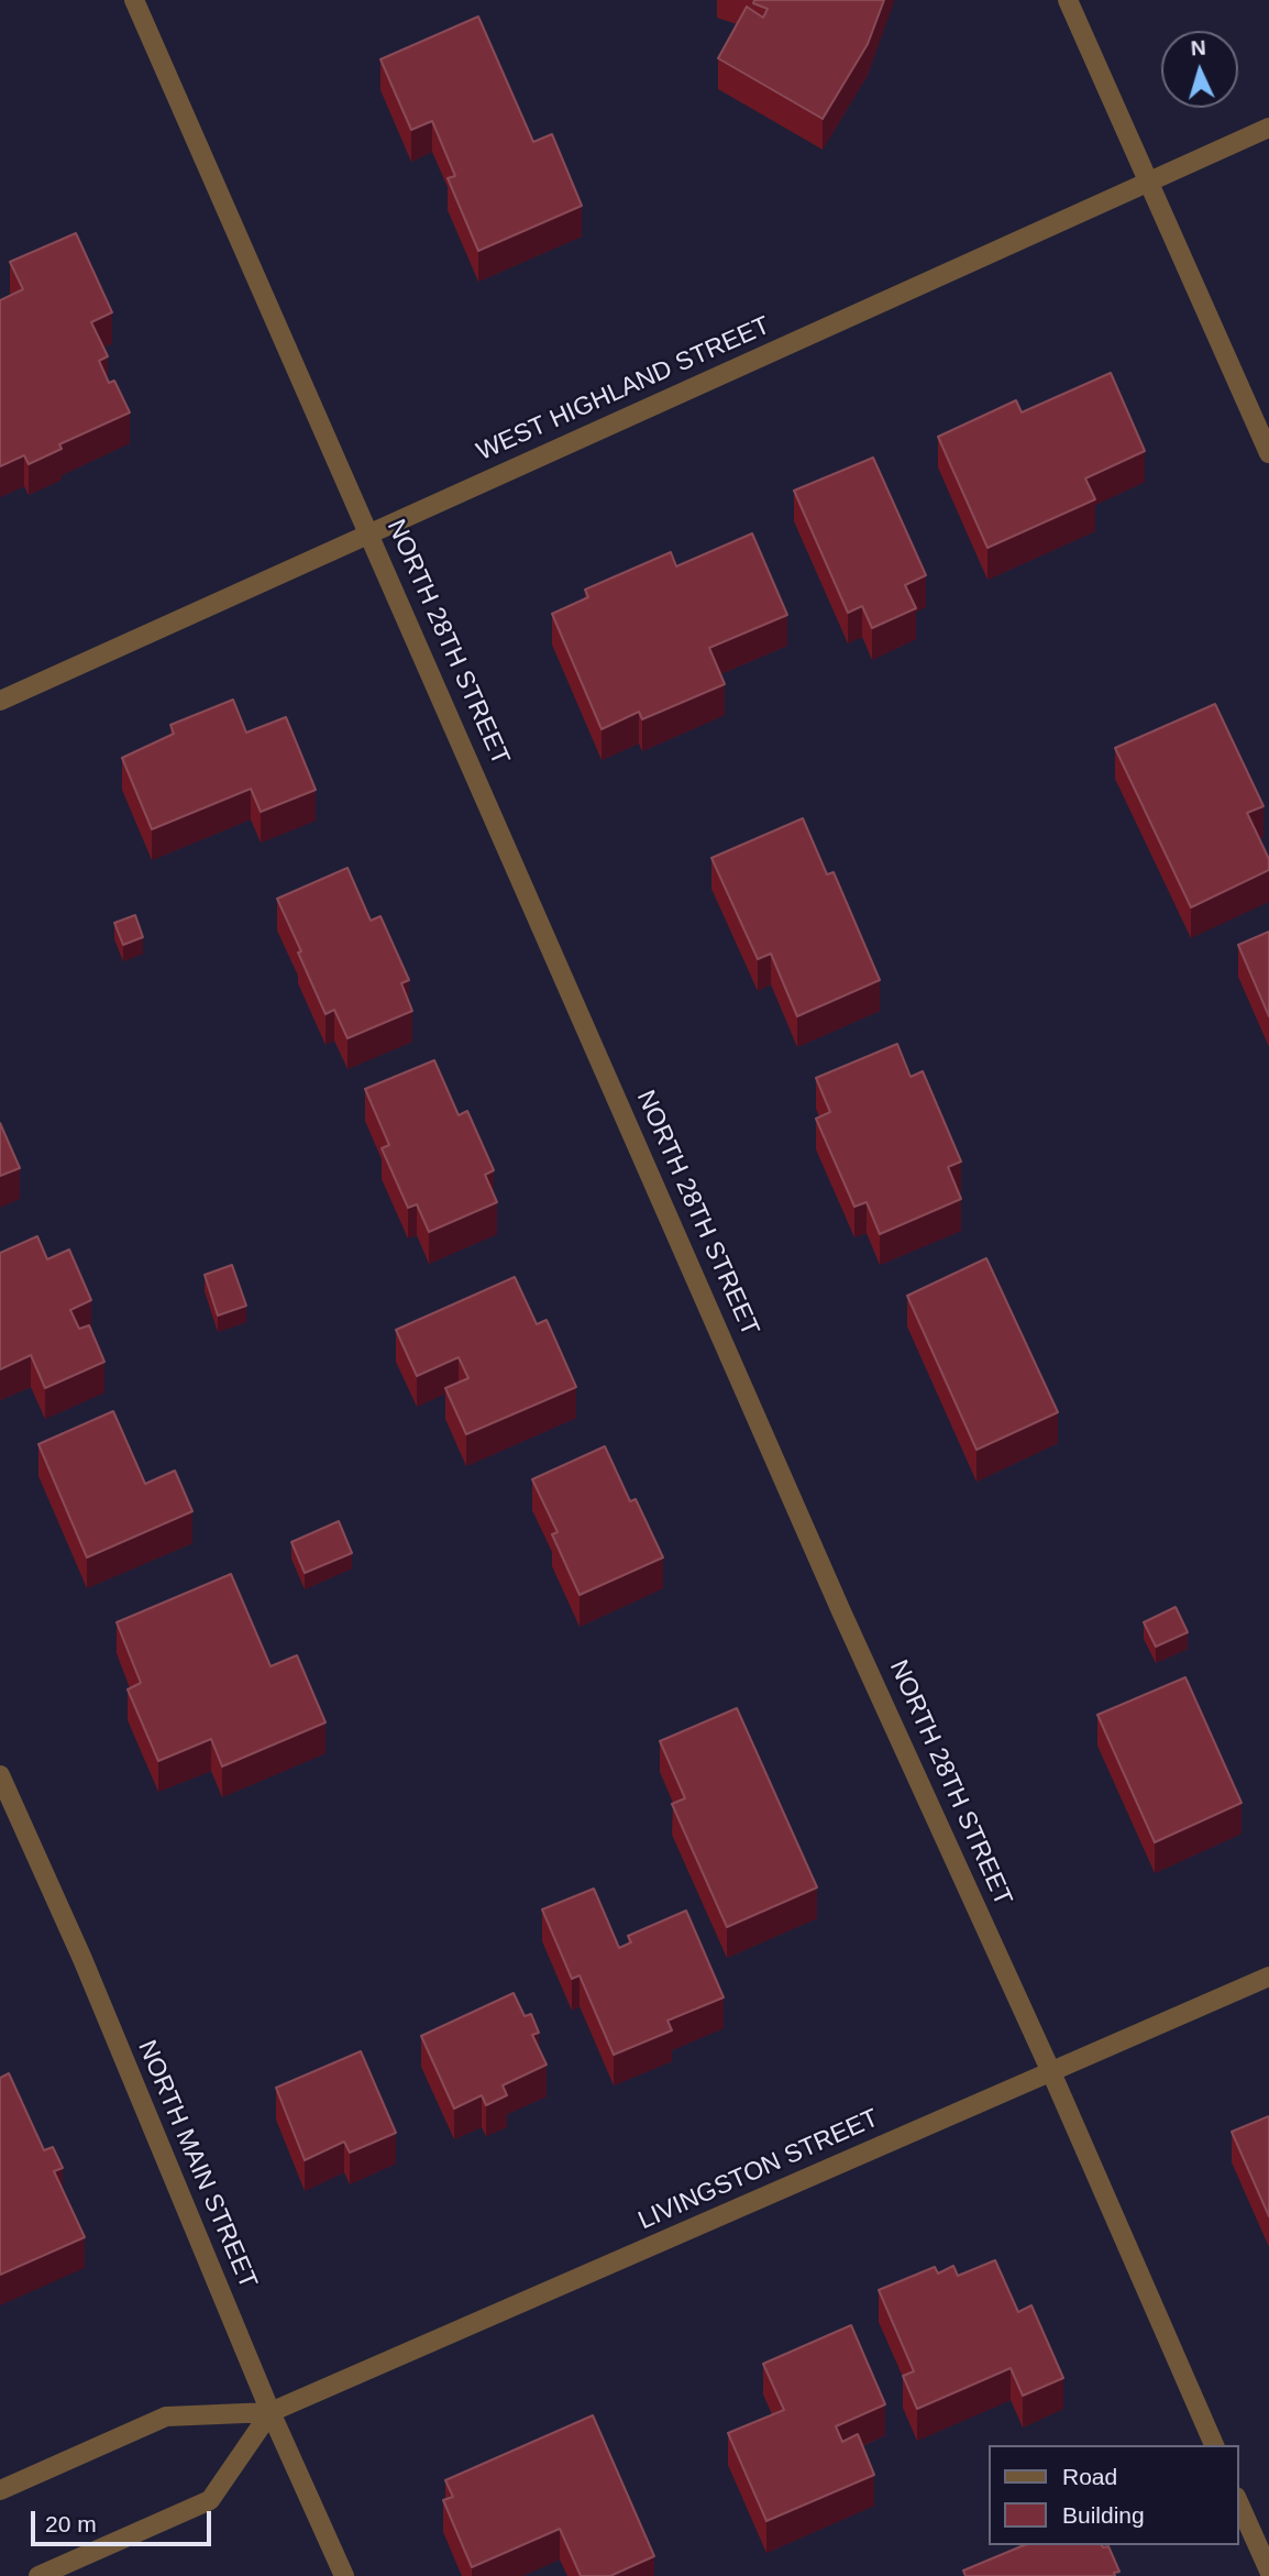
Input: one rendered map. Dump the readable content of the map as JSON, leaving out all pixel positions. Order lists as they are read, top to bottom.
{
  "streets": {
    "street": [
      "WEST HIGHLAND STREET",
      "NORTH 28TH STREET",
      "NORTH MAIN STREET",
      "LIVINGSTON STREET"
    ]
  },
  "crossings": [
    ["WEST HIGHLAND STREET", "NORTH 28TH STREET"],
    ["NORTH 28TH STREET", "LIVINGSTON STREET"],
    ["NORTH MAIN STREET", "LIVINGSTON STREET"]
  ],
  "legend": ["Road", "Building"],
  "scale_bar": "20 m",
  "north": "top"
}
